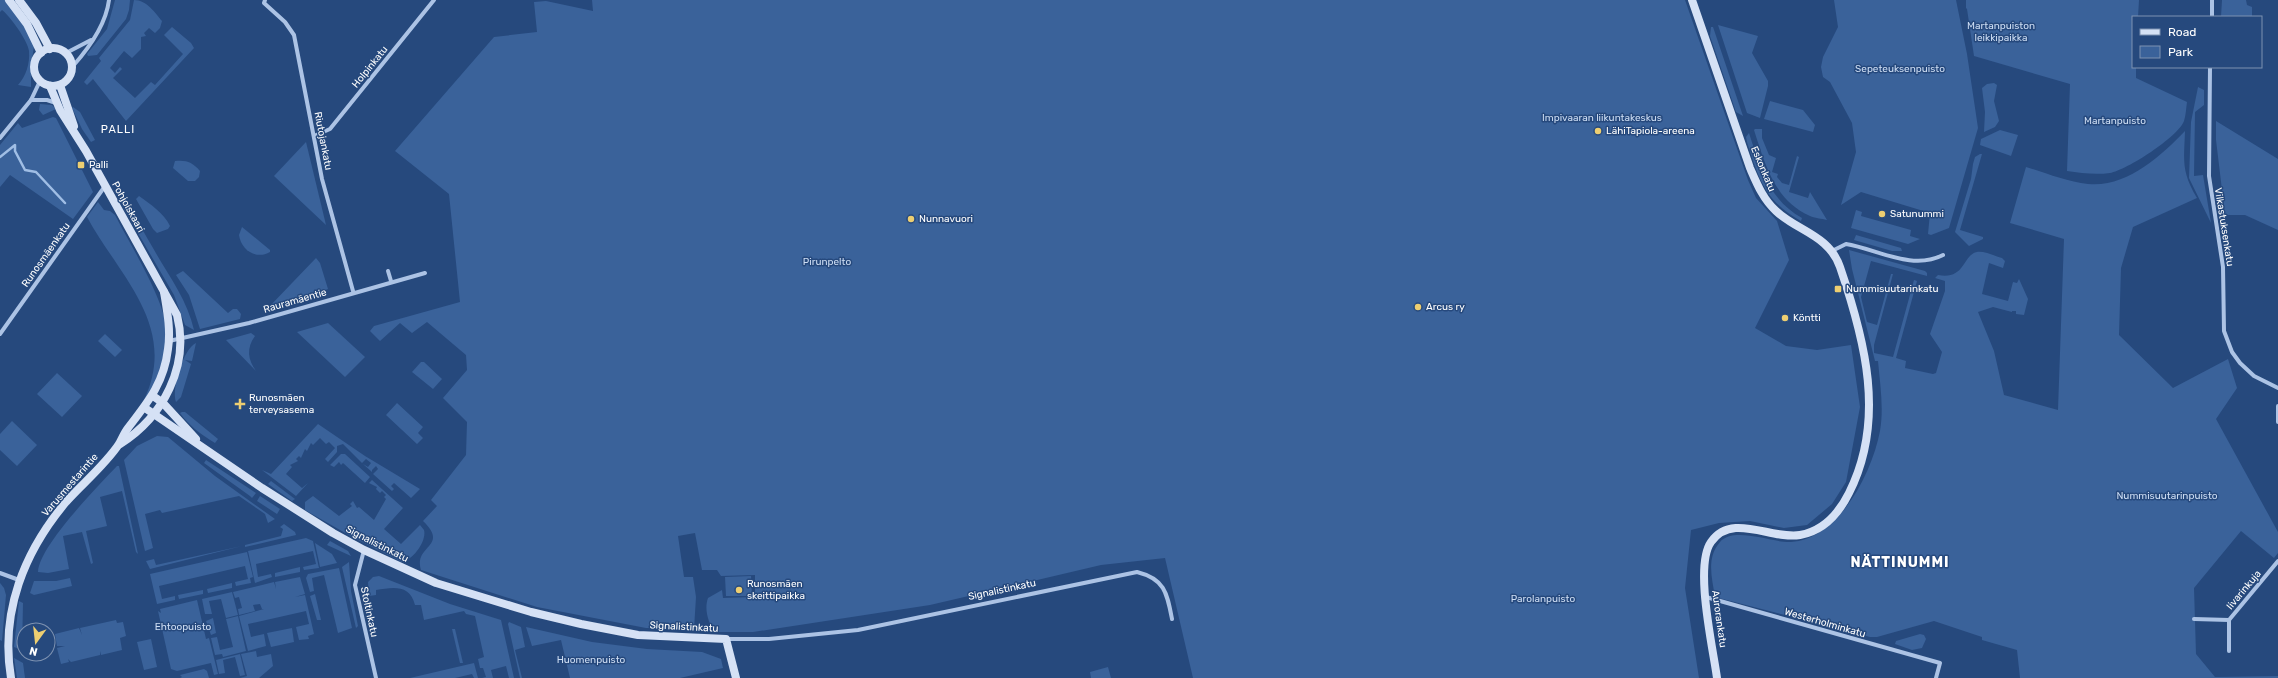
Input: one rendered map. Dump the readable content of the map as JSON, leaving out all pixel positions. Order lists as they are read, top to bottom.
{
  "streets": {
    "street": [
      "Holpinkatu",
      "Riutojankatu",
      "Eskonkatu",
      "Pohjoiskaari",
      "Vilkastuksenkatu",
      "Runosmäenkatu",
      "Rauramäentie",
      "Varusmestarintie",
      "Signalistinkatu",
      "Iivarinkuja",
      "Stoltinkatu",
      "Aurorankatu",
      "Westerholminkatu"
    ]
  },
  "crossings": [
    ["Holpinkatu", "Riutojankatu"],
    ["Riutojankatu", "Rauramäentie"],
    ["Eskonkatu", "Aurorankatu"],
    ["Pohjoiskaari", "Runosmäenkatu"],
    ["Pohjoiskaari", "Rauramäentie"],
    ["Pohjoiskaari", "Varusmestarintie"],
    ["Pohjoiskaari", "Signalistinkatu"],
    ["Varusmestarintie", "Signalistinkatu"],
    ["Signalistinkatu", "Stoltinkatu"],
    ["Aurorankatu", "Westerholminkatu"]
  ],
  "districts": ["PALLI", "NÄTTINUMMI"],
  "parks": [
    "Martanpuiston leikkipaikka",
    "Sepeteuksenpuisto",
    "Impivaaran liikuntakeskus",
    "Martanpuisto",
    "Pirunpelto",
    "Nummisuutarinpuisto",
    "Parolanpuisto",
    "Ehtoopuisto",
    "Huomenpuisto"
  ],
  "places": {
    "other": [
      "LähiTapiola-areena",
      "Satunummi",
      "Nunnavuori",
      "Arcus ry",
      "Köntti",
      "Runosmäen skeittipaikka"
    ],
    "transit": ["Palli", "Nummisuutarinkatu"],
    "health": ["Runosmäen terveysasema"]
  },
  "legend": ["Road", "Park"],
  "north": "bottom"
}
